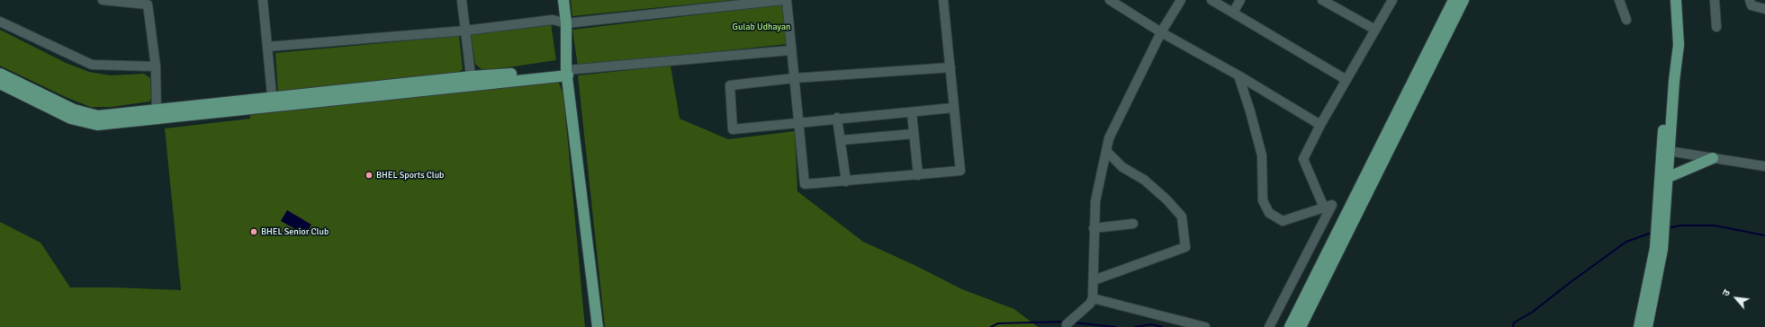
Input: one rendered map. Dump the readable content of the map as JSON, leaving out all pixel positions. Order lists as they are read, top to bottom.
{
  "parks": ["Gulab Udhayan"],
  "places": ["BHEL Sports Club", "BHEL Senior Club"],
  "north": "top left"
}
